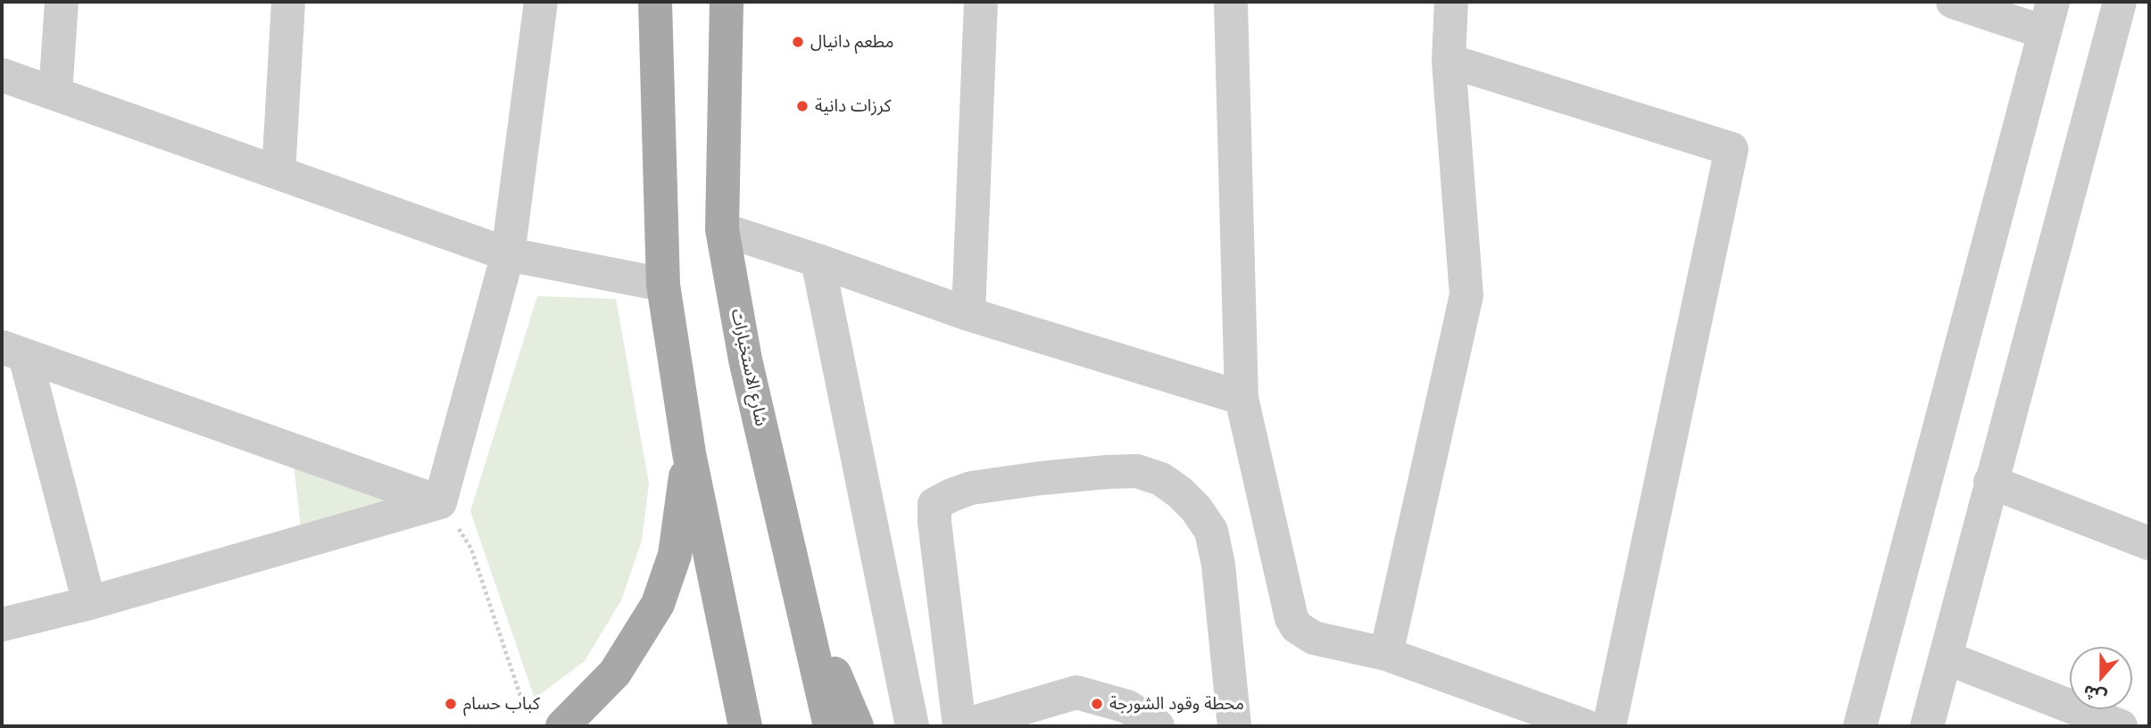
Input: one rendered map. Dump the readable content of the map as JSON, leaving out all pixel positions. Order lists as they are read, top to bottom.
{
  "streets": {
    "main road": ["شارع الاستخبارات"]
  },
  "places": [
    "مطعم دانيال",
    "كرزات دانية",
    "كباب حسام",
    "محطة وقود الشورجة"
  ],
  "north": "bottom"
}
